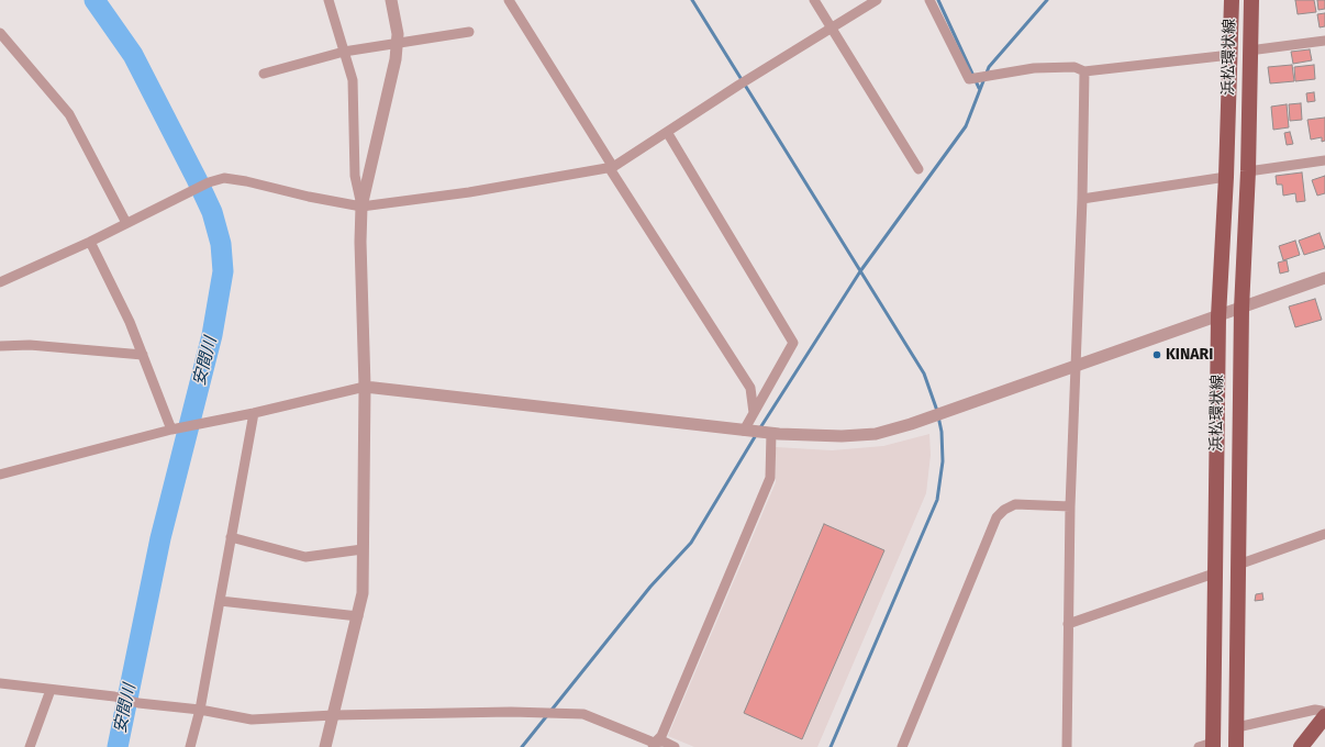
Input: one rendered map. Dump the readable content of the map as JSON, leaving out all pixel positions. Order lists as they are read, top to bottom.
{
  "streets": {
    "main road": ["浜松環状線"]
  },
  "water": ["安間川"],
  "places": ["KINARI"]
}
